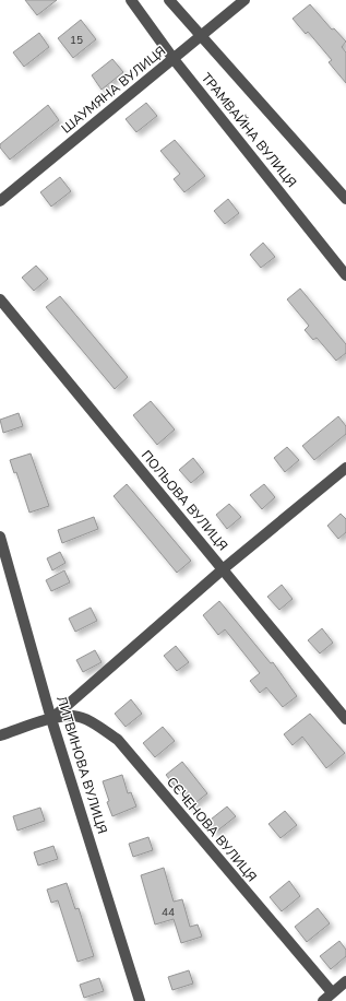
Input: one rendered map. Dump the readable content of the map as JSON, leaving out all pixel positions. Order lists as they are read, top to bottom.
{
  "streets": {
    "street": [
      "ШАУМЯНА ВУЛИЦЯ",
      "ТРАМВАЙНА ВУЛИЦЯ",
      "ПОЛЬОВА ВУЛИЦЯ",
      "ЛИТВИНОВА ВУЛИЦЯ",
      "СЄЧЕНОВА ВУЛИЦЯ"
    ]
  },
  "crossings": [
    ["ШАУМЯНА ВУЛИЦЯ", "ТРАМВАЙНА ВУЛИЦЯ"],
    ["ЛИТВИНОВА ВУЛИЦЯ", "СЄЧЕНОВА ВУЛИЦЯ"]
  ],
  "house_numbers": ["15", "44"]
}
